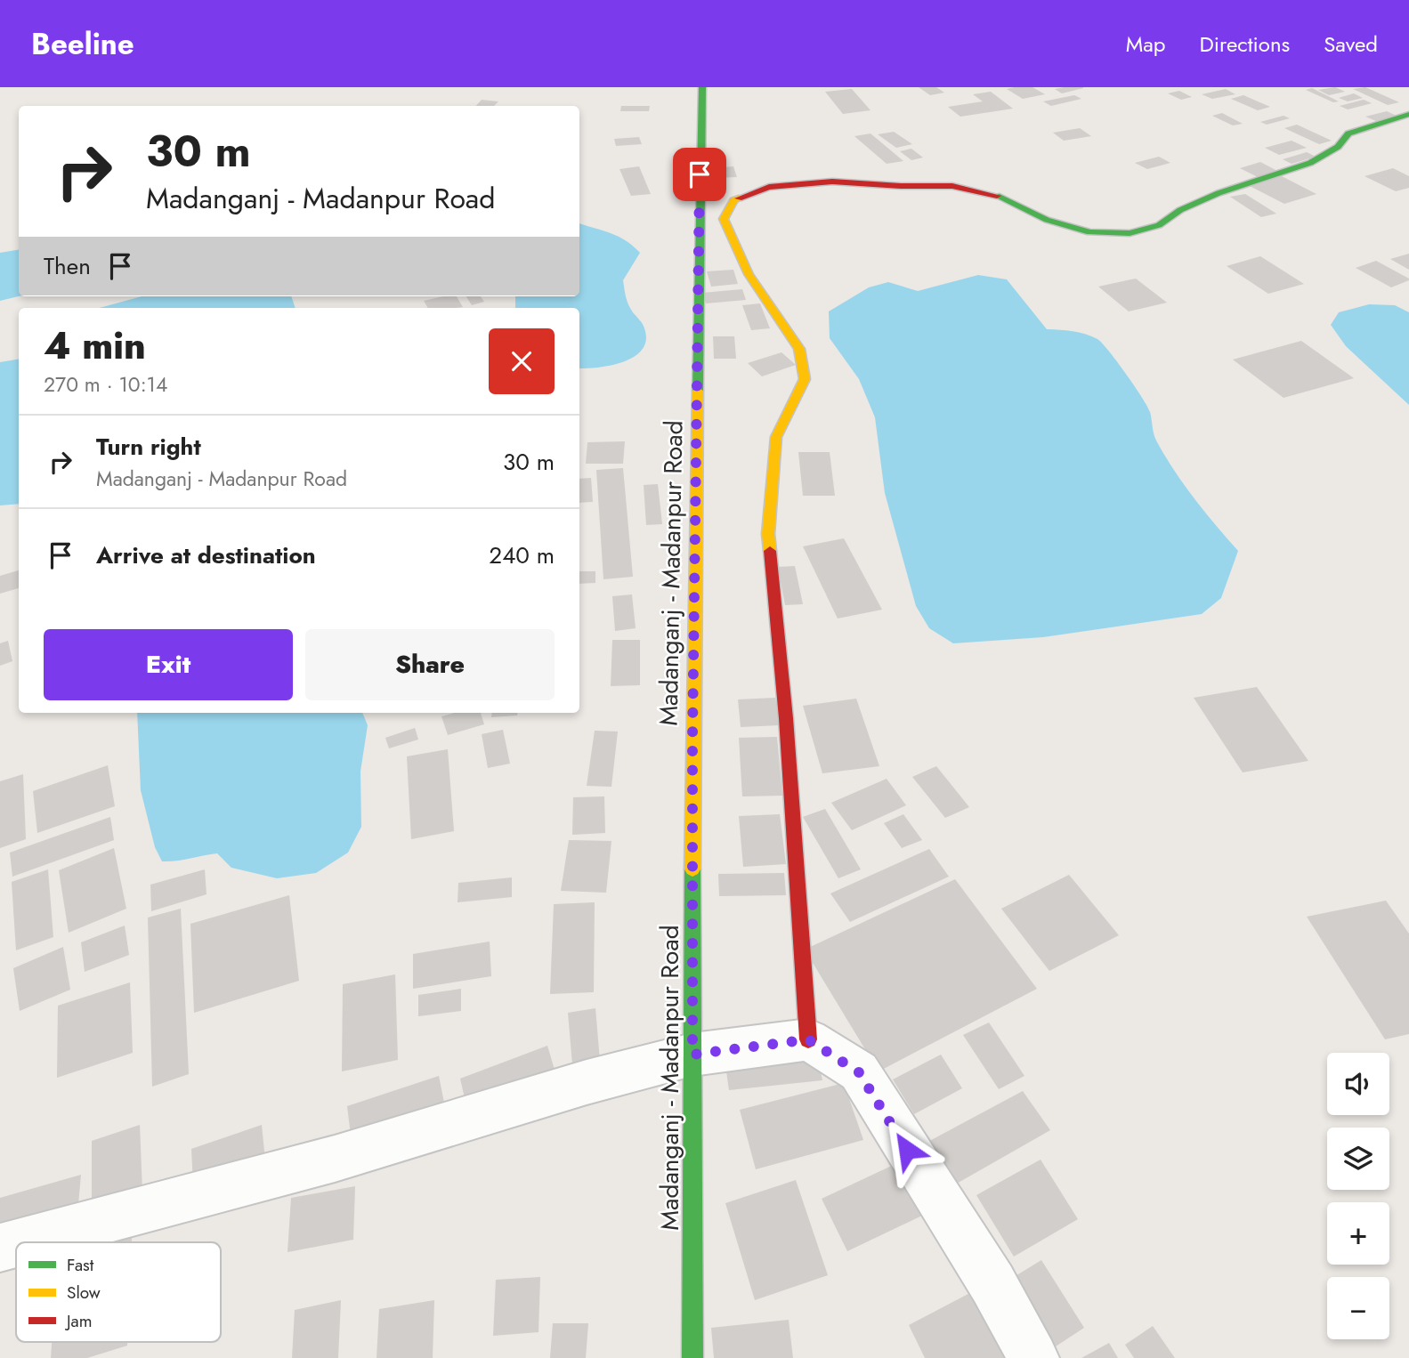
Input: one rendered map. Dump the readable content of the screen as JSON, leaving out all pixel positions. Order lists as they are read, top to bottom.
{
  "streets": {
    "street": ["Madanganj - Madanpur Road"]
  },
  "legend": ["Fast", "Slow", "Jam"],
  "page": {
    "header": "Beeline",
    "nav": ["Map", "Directions", "Saved"],
    "turn": ["30 m", "Madanganj - Madanpur Road"],
    "then": "Then",
    "heading": ["4 min", "270 m · 10:14"],
    "list": [
      {
        "name": "Turn right",
        "note": "Madanganj - Madanpur Road",
        "value": "30 m"
      },
      {
        "name": "Arrive at destination",
        "value": "240 m"
      }
    ],
    "buttons": ["Exit", "Share"],
    "map_buttons": ["+", "−"]
  }
}
